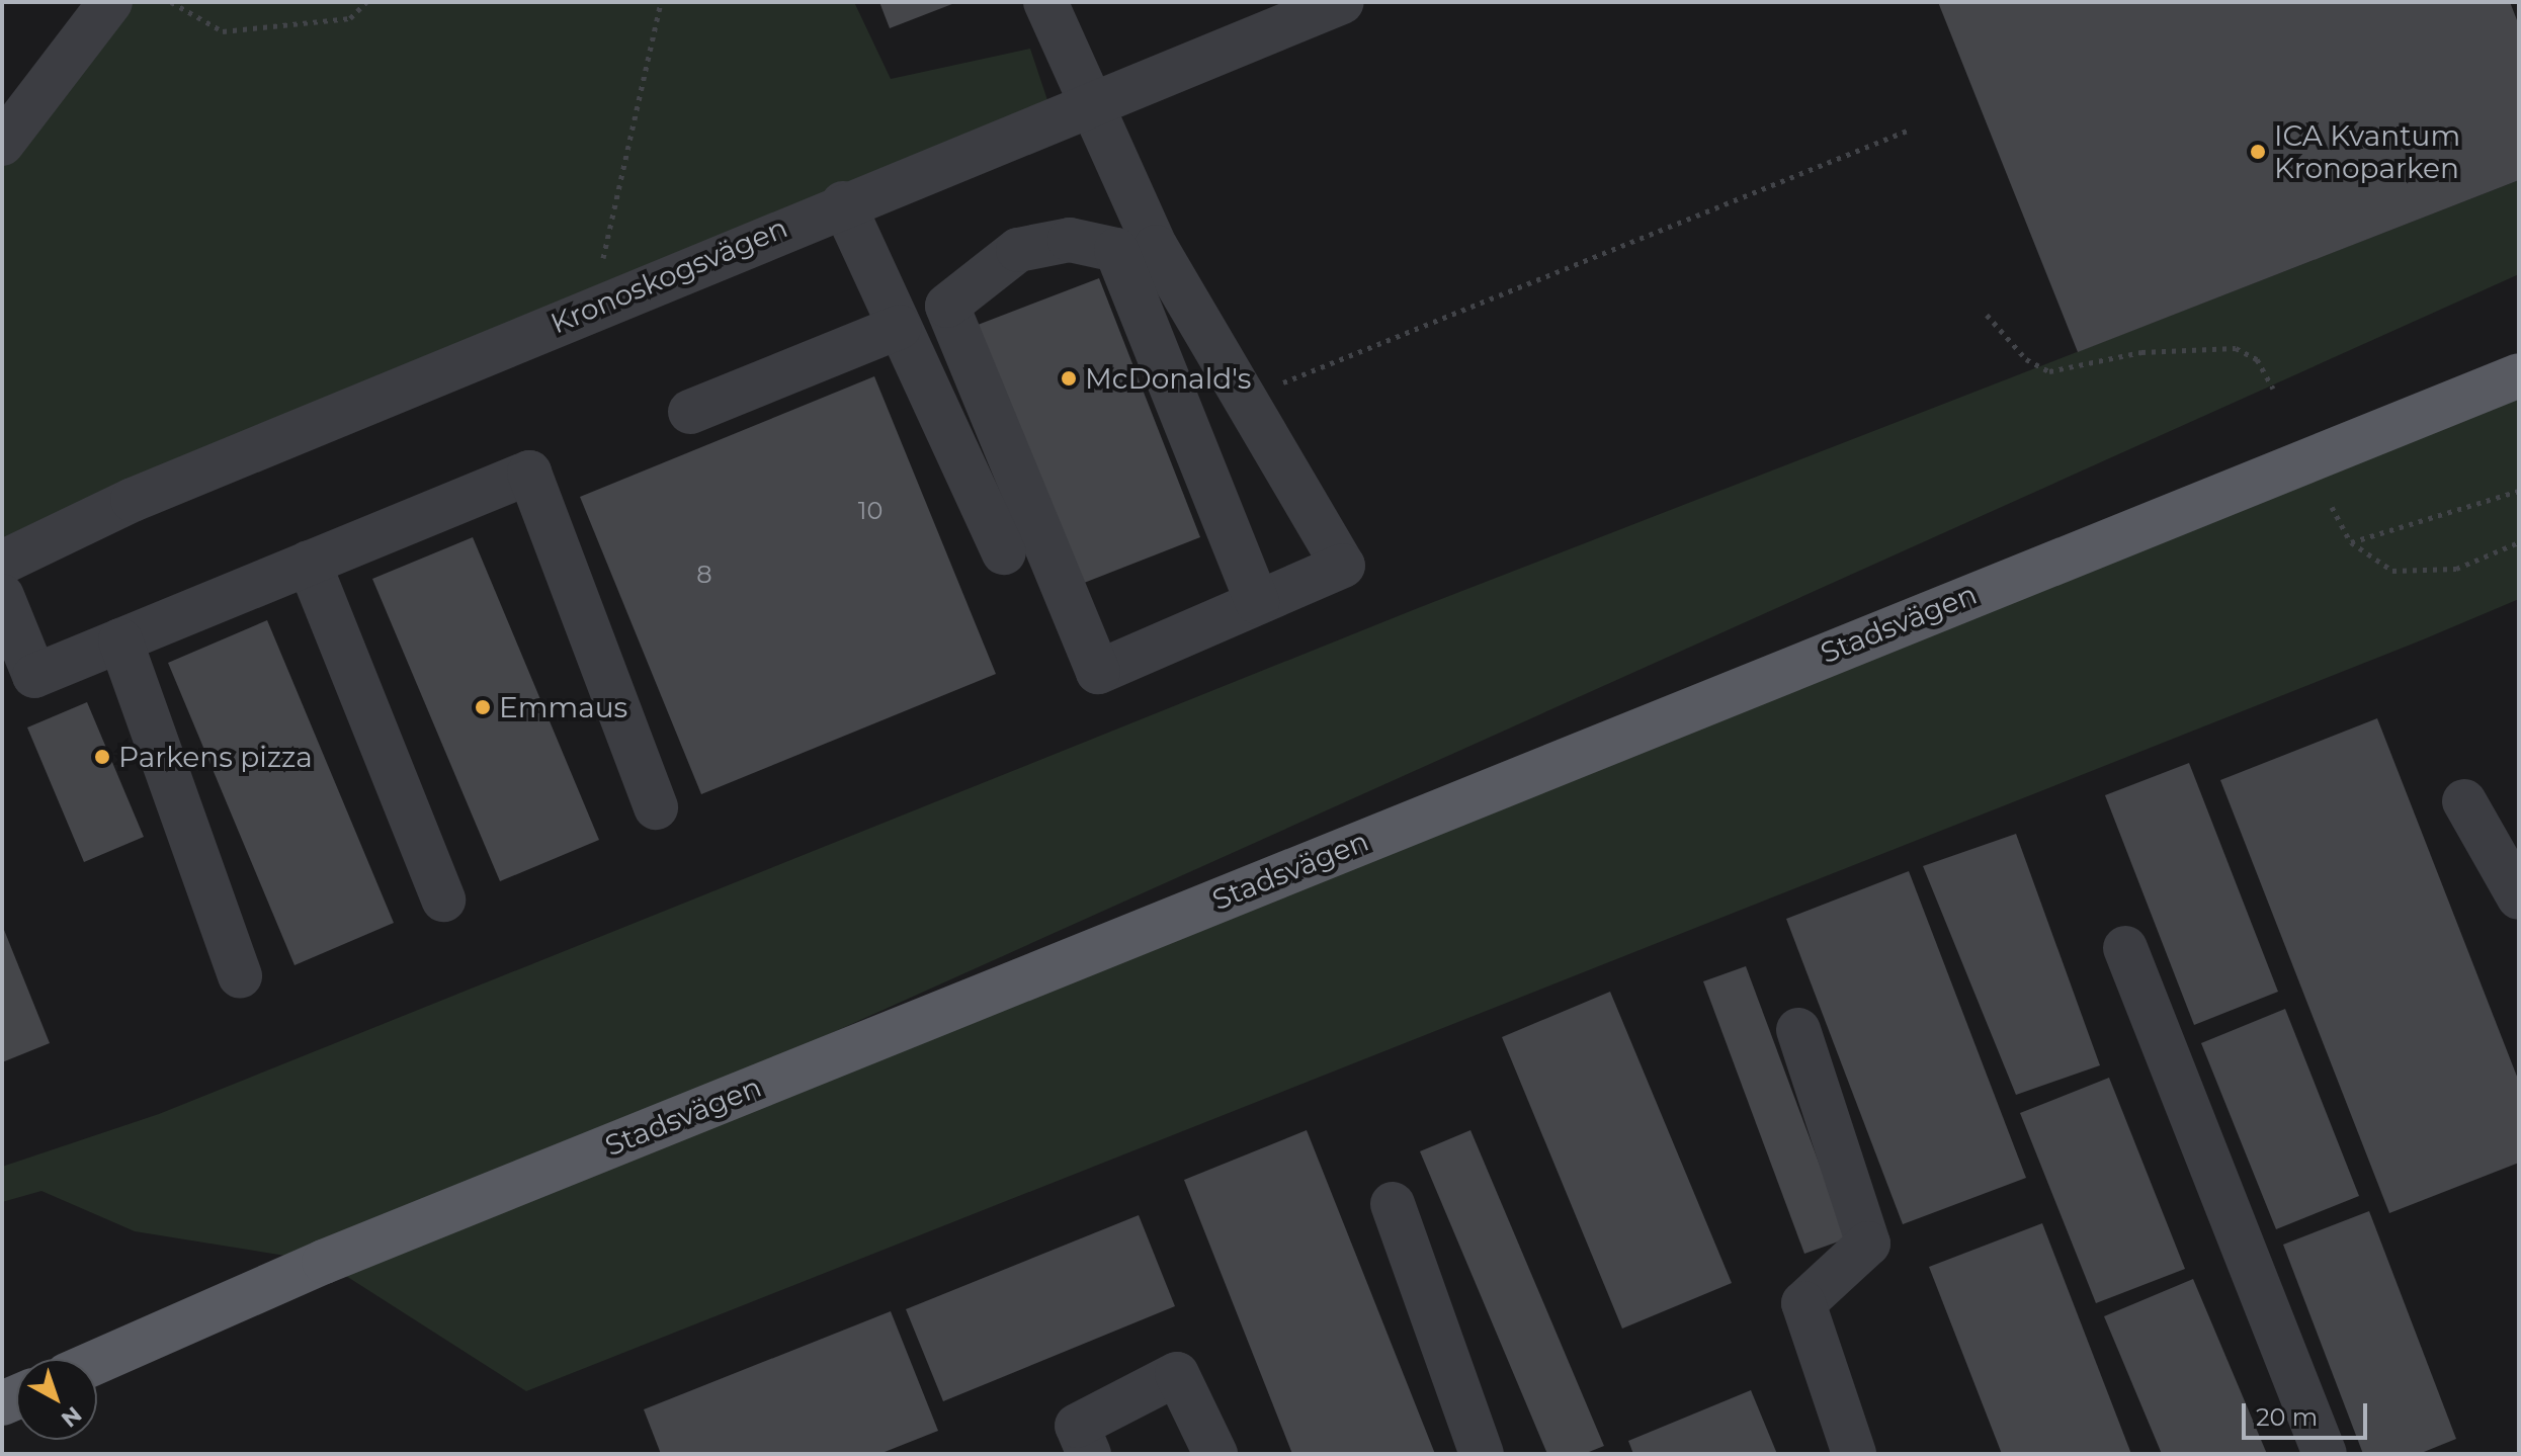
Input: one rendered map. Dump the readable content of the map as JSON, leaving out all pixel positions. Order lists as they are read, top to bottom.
{
  "streets": {
    "main road": ["Stadsvägen"],
    "street": ["Kronoskogsvägen"]
  },
  "places": [
    "ICA Kvantum Kronoparken",
    "McDonald's",
    "Emmaus",
    "Parkens pizza"
  ],
  "house_numbers": ["10", "8"],
  "scale_bar": "20 m",
  "north": "bottom right"
}
